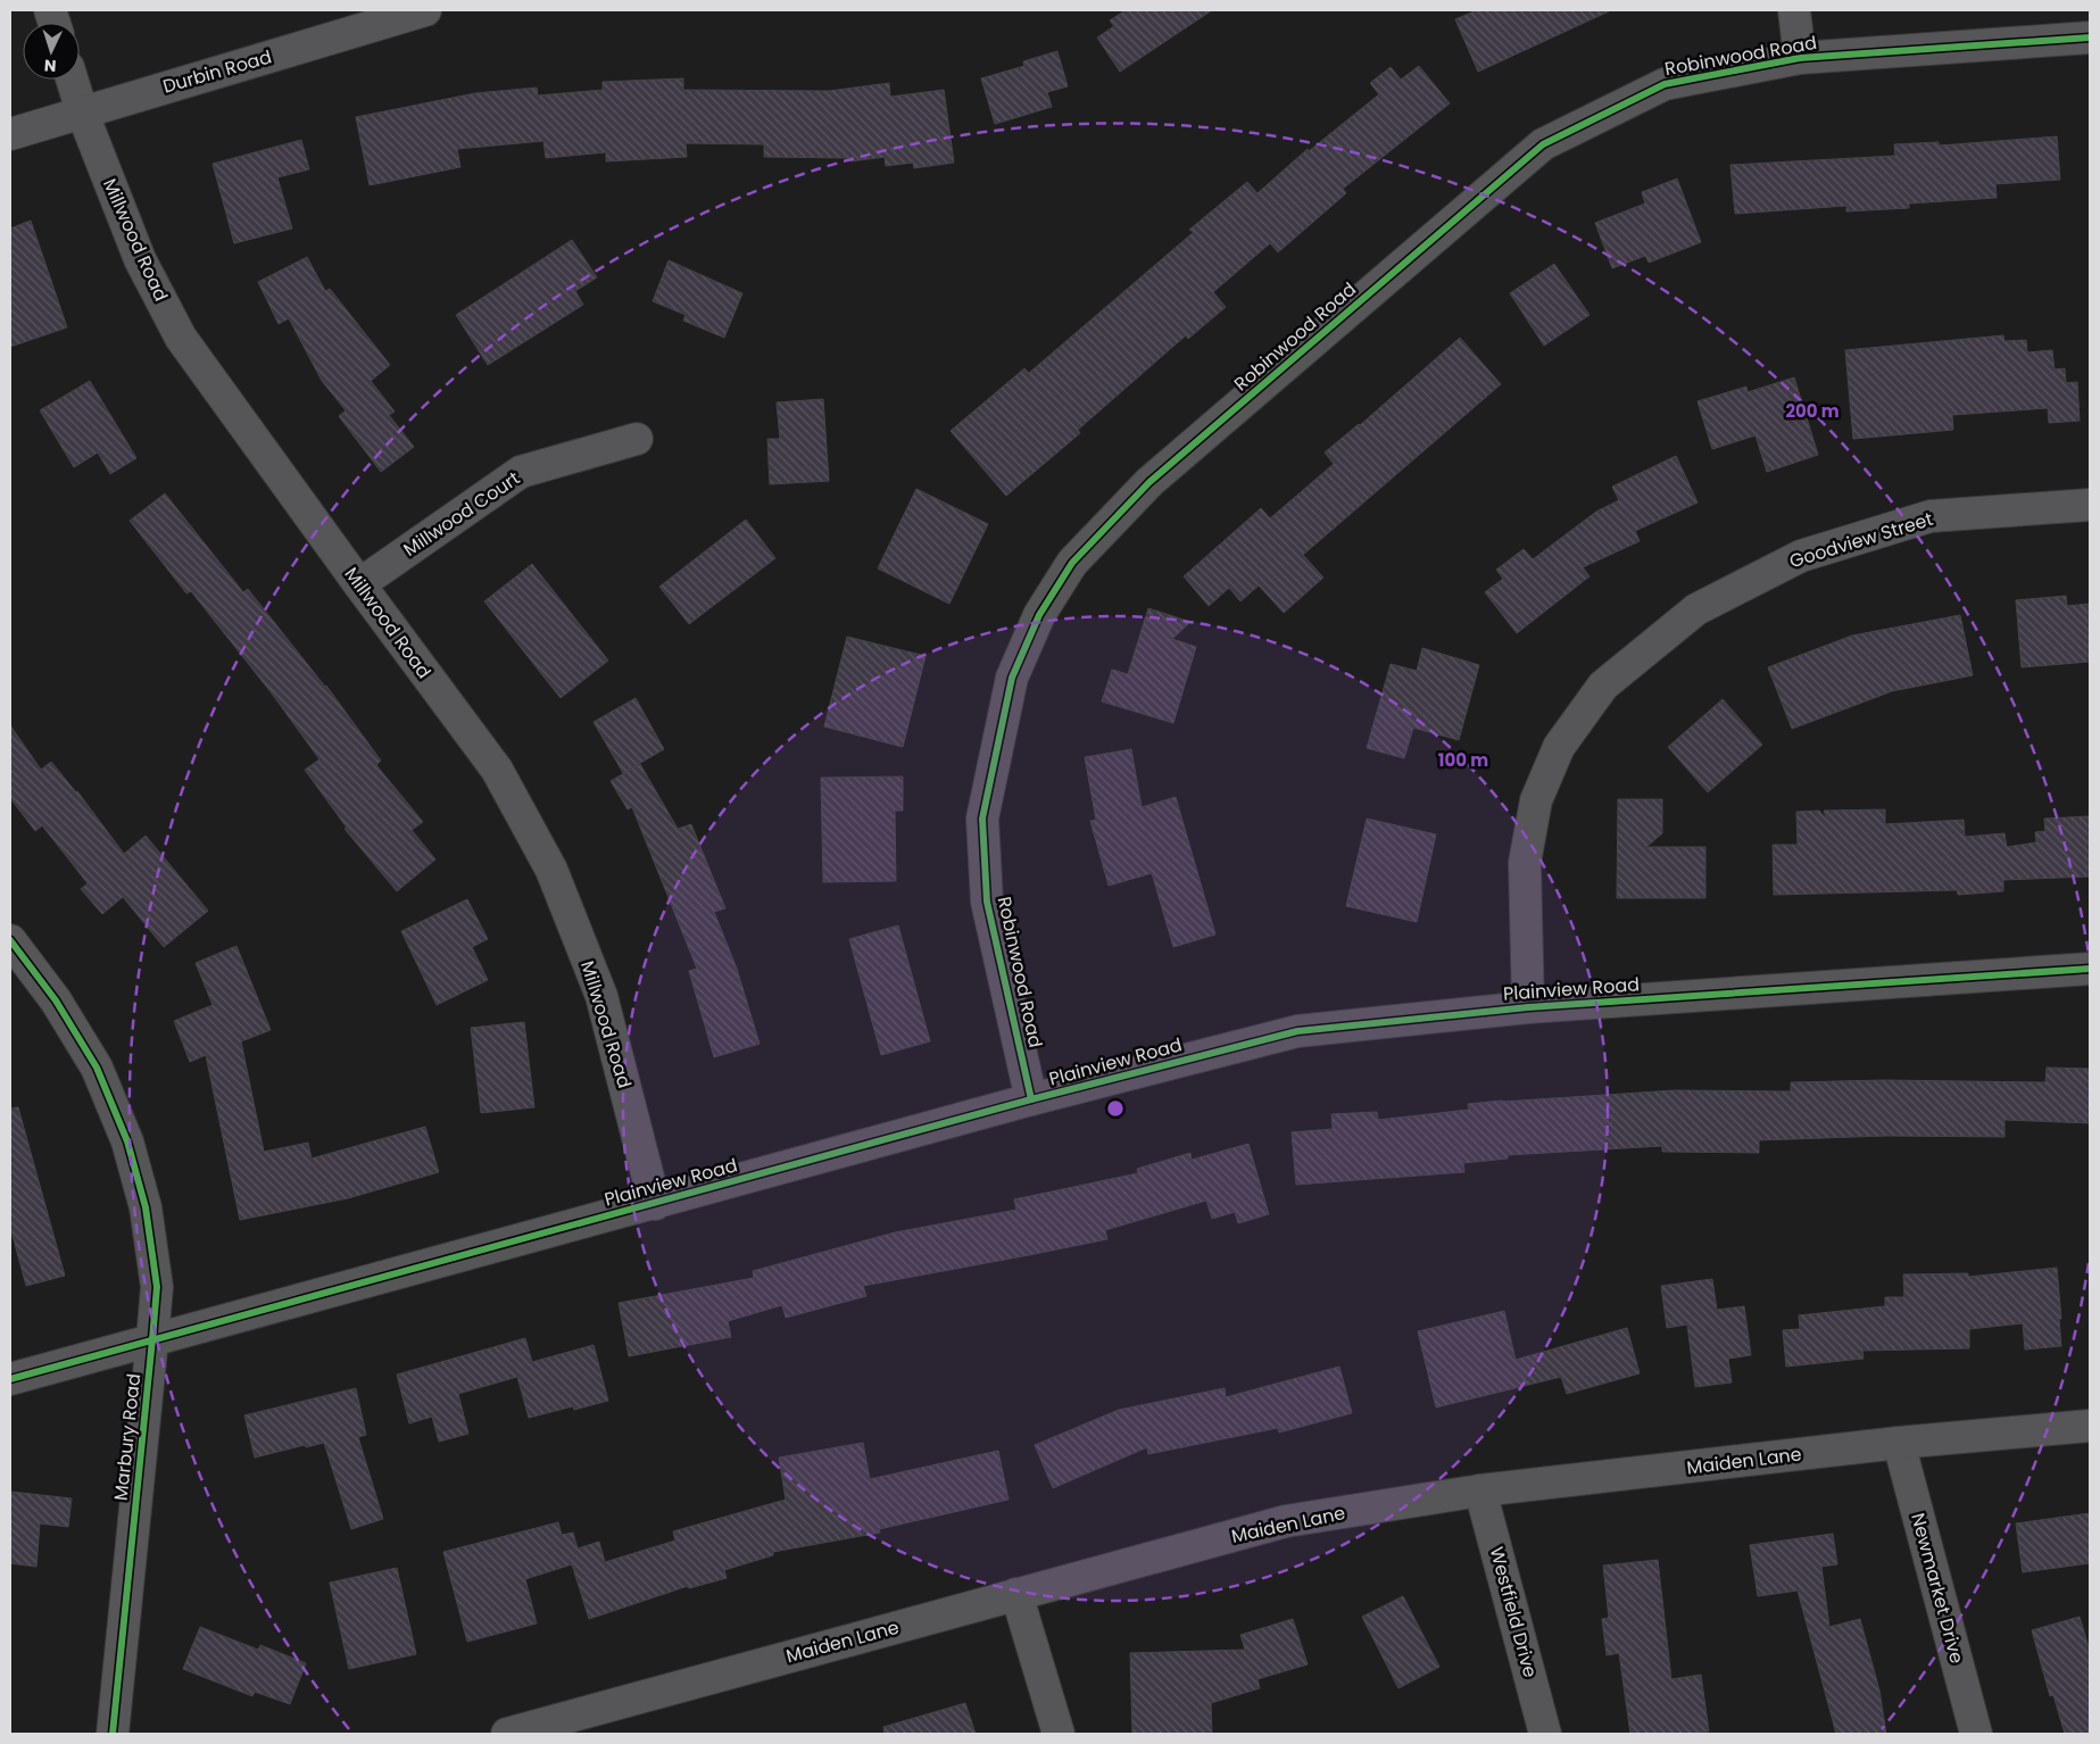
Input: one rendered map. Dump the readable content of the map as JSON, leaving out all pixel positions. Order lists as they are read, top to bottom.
{
  "streets": {
    "street": [
      "Robinwood Road",
      "Durbin Road",
      "Millwood Road",
      "Millwood Court",
      "Goodview Street",
      "Plainview Road",
      "Marbury Road",
      "Maiden Lane",
      "Newmarket Drive",
      "Westfield Drive"
    ]
  },
  "crossings": [
    ["Robinwood Road", "Plainview Road"],
    ["Durbin Road", "Millwood Road"],
    ["Millwood Road", "Millwood Court"],
    ["Millwood Road", "Plainview Road"],
    ["Goodview Street", "Plainview Road"],
    ["Plainview Road", "Marbury Road"],
    ["Maiden Lane", "Newmarket Drive"],
    ["Maiden Lane", "Westfield Drive"]
  ],
  "north": "bottom",
  "rings": ["200 m", "100 m"]
}
